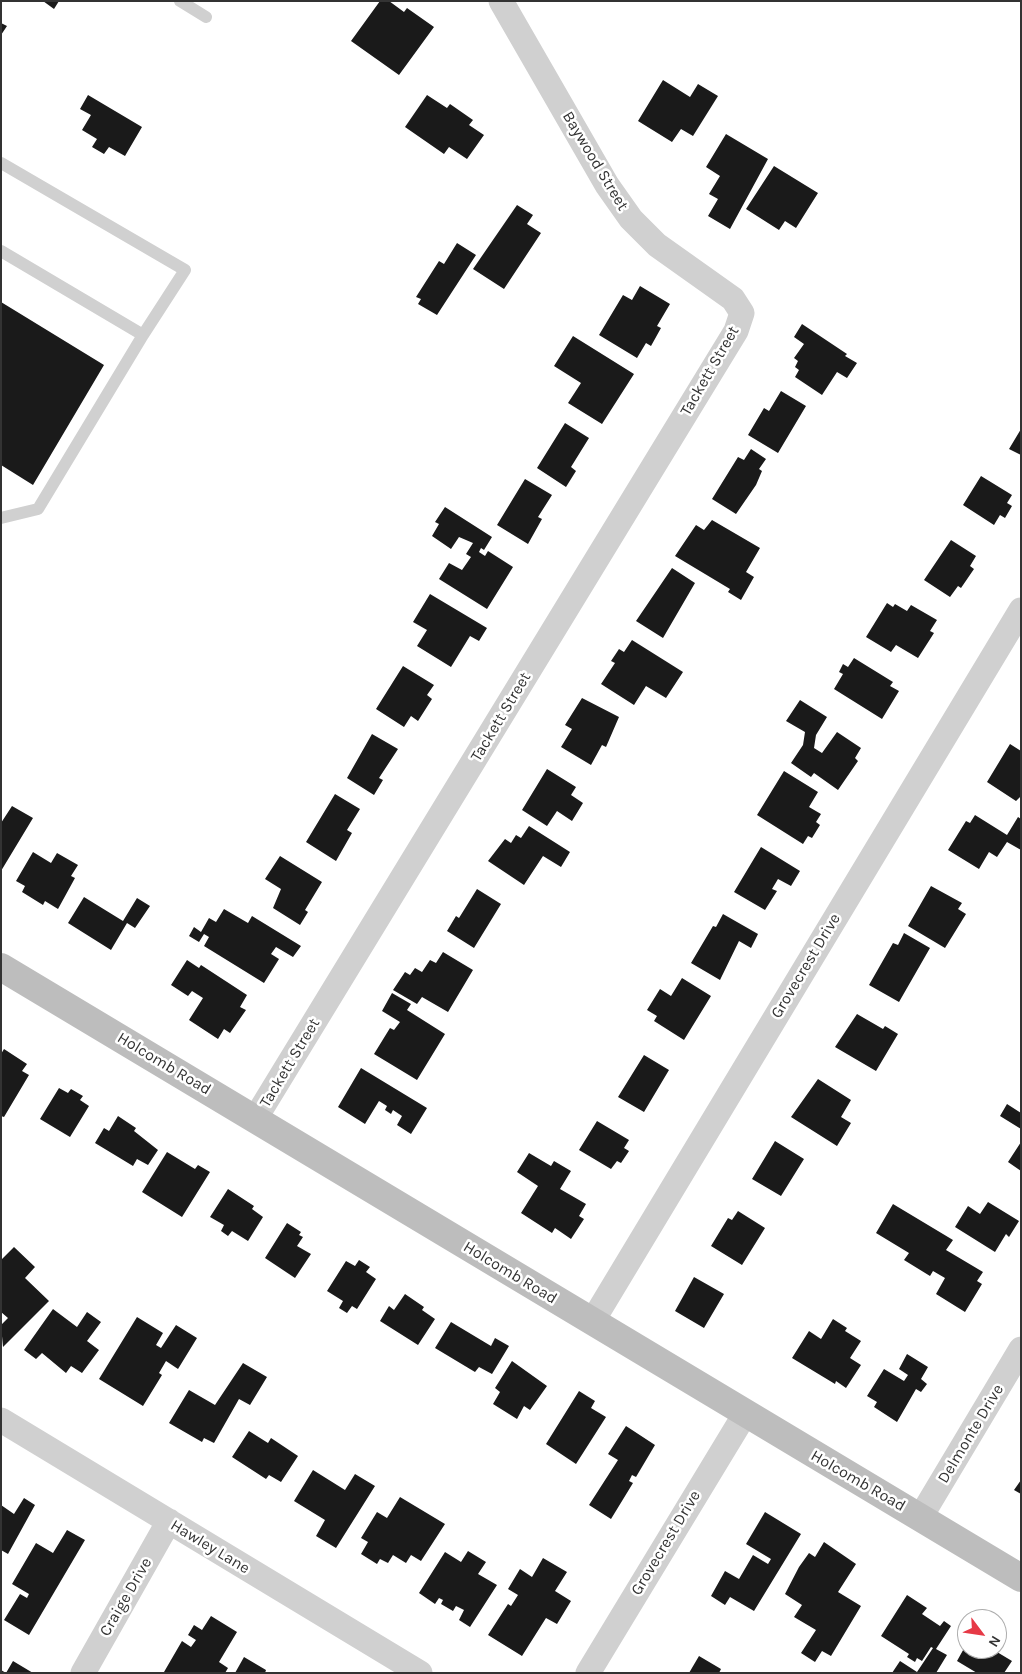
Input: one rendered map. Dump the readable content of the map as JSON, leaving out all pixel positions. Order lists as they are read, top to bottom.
{
  "streets": {
    "street": [
      "Baywood Street",
      "Tackett Street",
      "Grovecrest Drive",
      "Holcomb Road",
      "Delmonte Drive",
      "Hawley Lane",
      "Craige Drive"
    ]
  },
  "crossings": [
    ["Baywood Street", "Tackett Street"],
    ["Tackett Street", "Holcomb Road"],
    ["Grovecrest Drive", "Holcomb Road"],
    ["Holcomb Road", "Delmonte Drive"],
    ["Hawley Lane", "Craige Drive"]
  ],
  "north": "bottom right"
}
